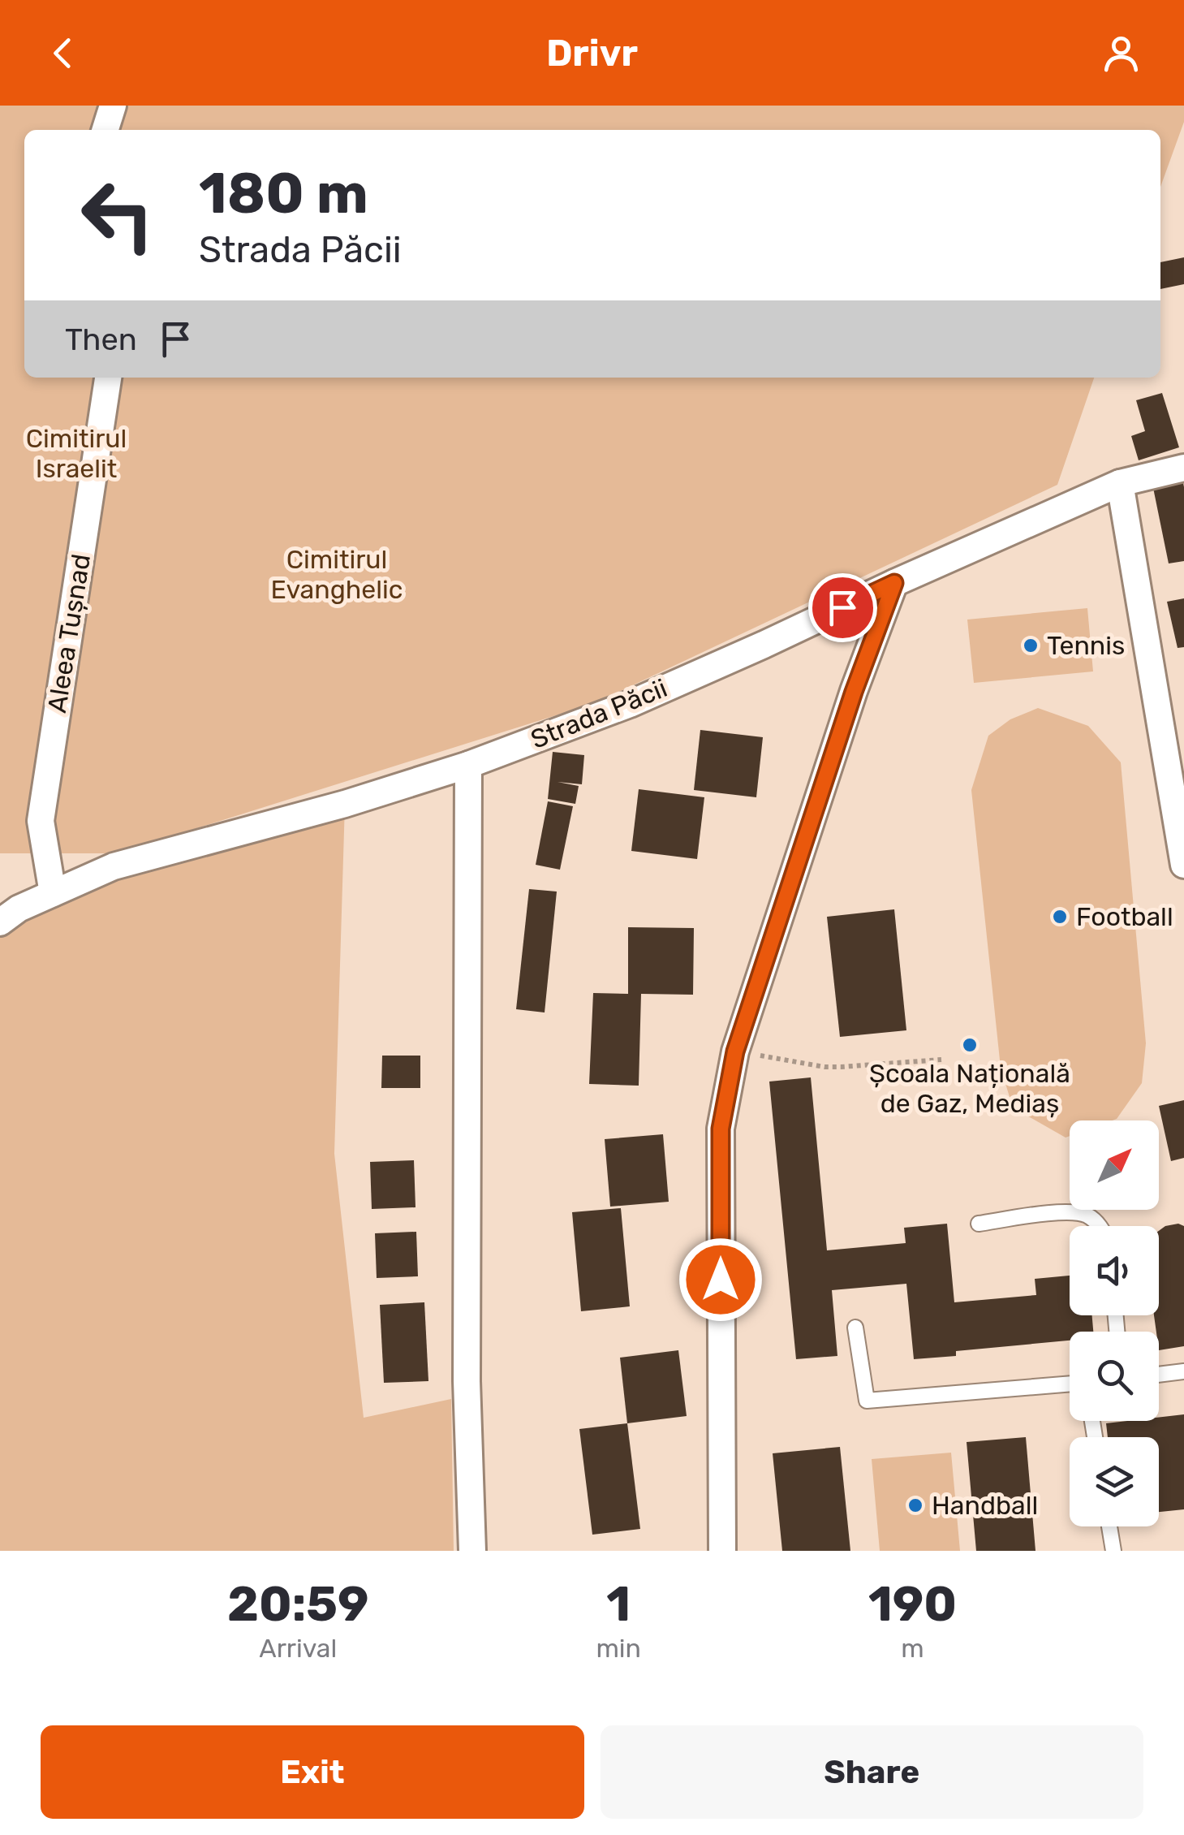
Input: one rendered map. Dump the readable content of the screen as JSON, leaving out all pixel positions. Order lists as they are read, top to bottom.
{
  "streets": {
    "street": ["Aleea Tușnad", "Strada Păcii"]
  },
  "crossings": [
    ["Aleea Tușnad", "Strada Păcii"]
  ],
  "parks": ["Cimitirul Israelit", "Cimitirul Evanghelic"],
  "places": [
    "Tennis",
    "Football",
    "Școala Națională de Gaz, Mediaș",
    "Handball"
  ],
  "north": "top right",
  "page": {
    "header": "Drivr",
    "turn": ["180 m", "Strada Păcii"],
    "then": "Then",
    "eta": [
      "20:59",
      "Arrival",
      "1",
      "min",
      "190",
      "m"
    ],
    "buttons": ["Exit", "Share"]
  }
}
